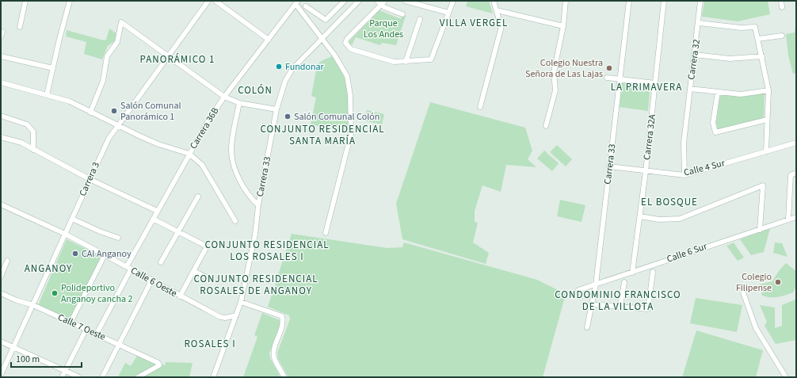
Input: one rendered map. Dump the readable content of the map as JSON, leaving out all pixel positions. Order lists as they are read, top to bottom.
{
  "streets": {
    "street": [
      "Carrera 32",
      "Carrera 36B",
      "Carrera 32A",
      "Carrera 33",
      "Calle 4 Sur",
      "Carrera 3",
      "Calle 6 Sur",
      "Calle 6 Oeste",
      "Calle 7 Oeste"
    ]
  },
  "crossings": [
    ["Carrera 32", "Calle 4 Sur"],
    ["Carrera 36B", "Calle 6 Oeste"],
    ["Carrera 36B", "Calle 7 Oeste"],
    ["Carrera 32A", "Calle 4 Sur"],
    ["Carrera 32A", "Calle 6 Sur"],
    ["Carrera 33", "Calle 4 Sur"],
    ["Carrera 33", "Calle 6 Sur"],
    ["Carrera 33", "Calle 6 Oeste"],
    ["Carrera 3", "Calle 6 Oeste"],
    ["Carrera 3", "Calle 7 Oeste"]
  ],
  "districts": [
    "VILLA VERGEL",
    "PANORÁMICO 1",
    "LA PRIMAVERA",
    "COLÓN",
    "CONJUNTO RESIDENCIAL SANTA MARÍA",
    "EL BOSQUE",
    "CONJUNTO RESIDENCIAL LOS ROSALES I",
    "ANGANOY",
    "CONJUNTO RESIDENCIAL ROSALES DE ANGANOY",
    "CONDOMINIO FRANCISCO DE LA VILLOTA",
    "ROSALES I"
  ],
  "parks": ["Parque Los Andes"],
  "places": [
    "Fundonar",
    "Colegio Nuestra Señora de Las Lajas",
    "Salón Comunal Panorámico 1",
    "Salón Comunal Colón",
    "CAI Anganoy",
    "Colegio Filipense",
    "Polideportivo Anganoy cancha 2"
  ],
  "scale_bar": "100 m"
}
